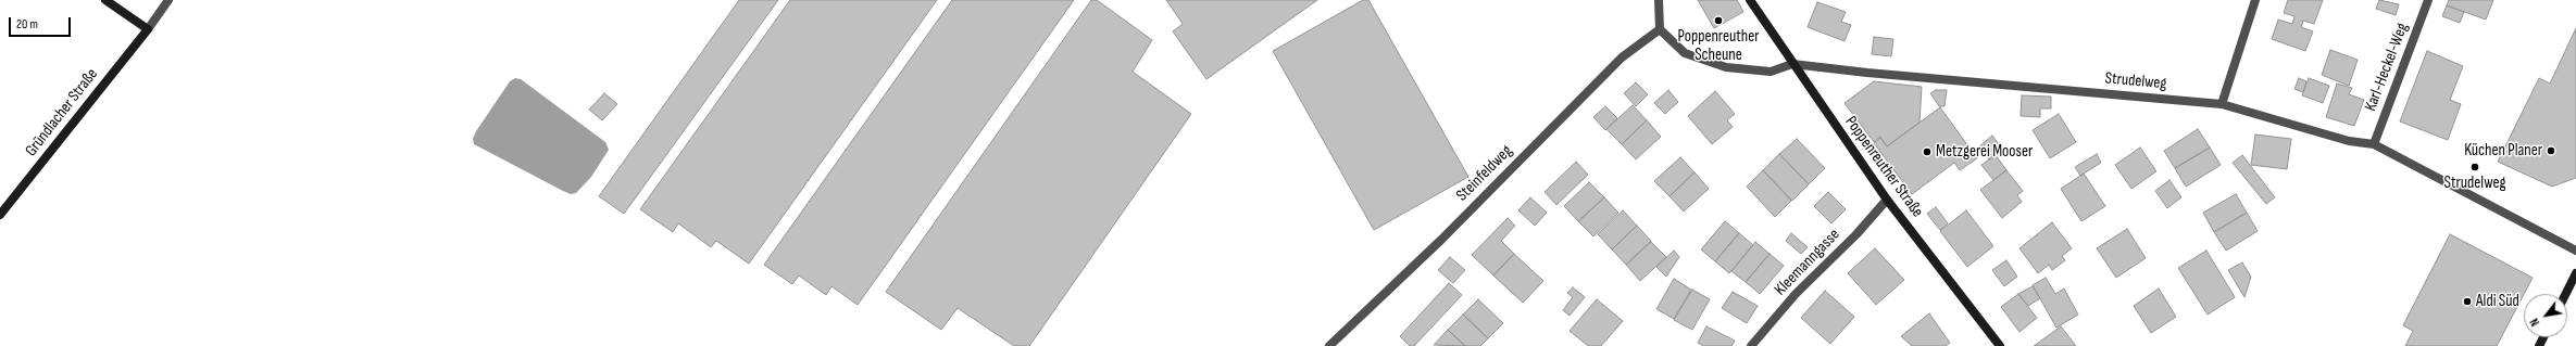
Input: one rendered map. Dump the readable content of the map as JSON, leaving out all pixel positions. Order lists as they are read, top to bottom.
{
  "streets": {
    "street": [
      "Karl-Heckel-Weg",
      "Strudelweg",
      "Gründlacher Straße",
      "Poppenreuther Straße",
      "Steinfeldweg",
      "Kleemanngasse"
    ]
  },
  "crossings": [
    ["Karl-Heckel-Weg", "Strudelweg"],
    ["Strudelweg", "Poppenreuther Straße"],
    ["Poppenreuther Straße", "Kleemanngasse"]
  ],
  "places": [
    "Poppenreuther Scheune",
    "Küchen Planer",
    "Metzgerei Mooser",
    "Strudelweg",
    "Aldi Süd"
  ],
  "scale_bar": "20 m",
  "north": "bottom left"
}
